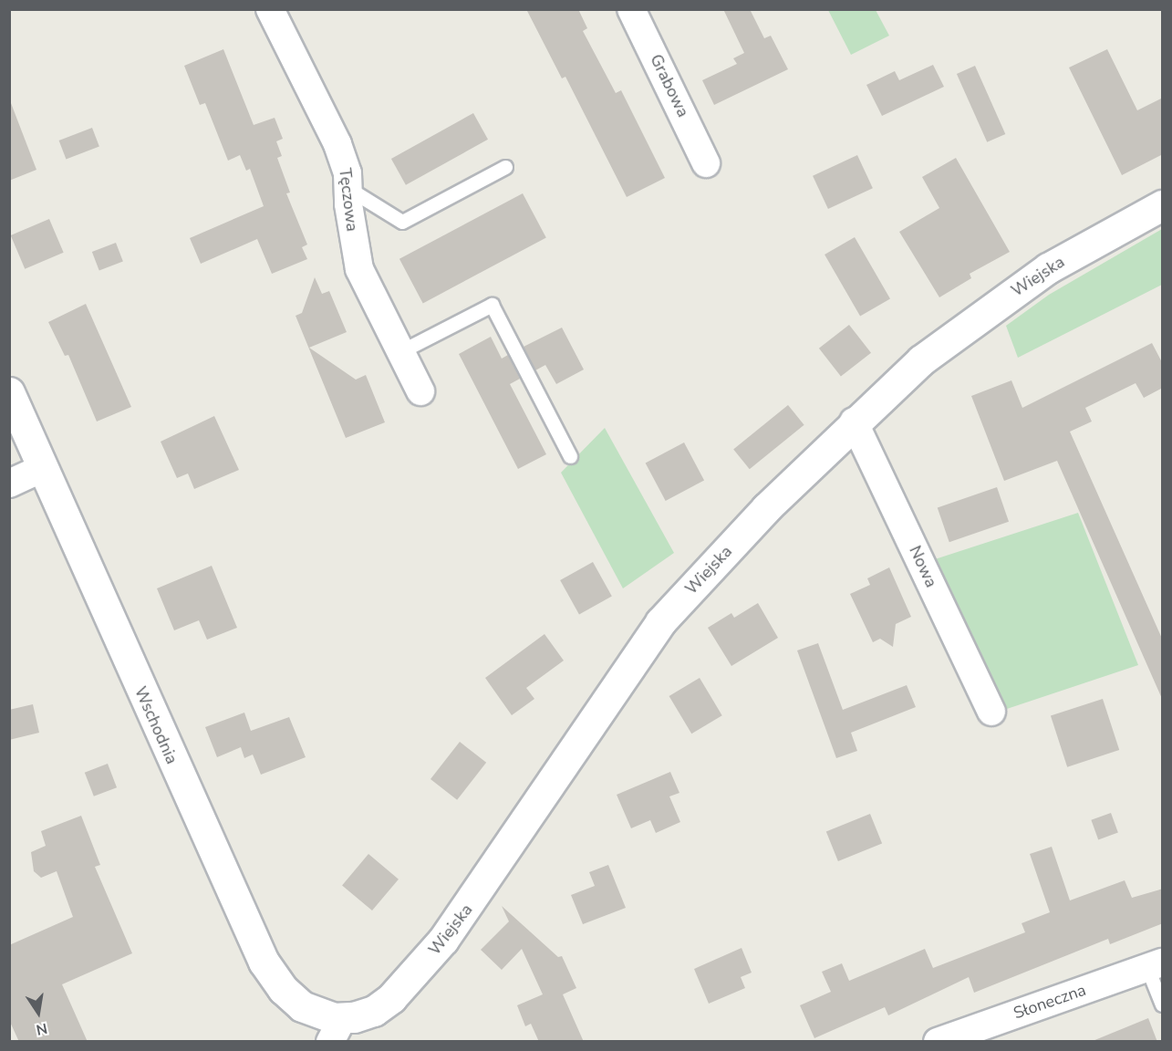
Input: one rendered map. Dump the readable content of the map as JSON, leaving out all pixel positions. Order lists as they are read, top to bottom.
{
  "streets": {
    "street": [
      "Grabowa",
      "Tęczowa",
      "Wiejska",
      "Nowa",
      "Wschodnia",
      "Słoneczna"
    ]
  },
  "crossings": [
    ["Wiejska", "Nowa"],
    ["Wiejska", "Wschodnia"]
  ],
  "north": "bottom"
}
